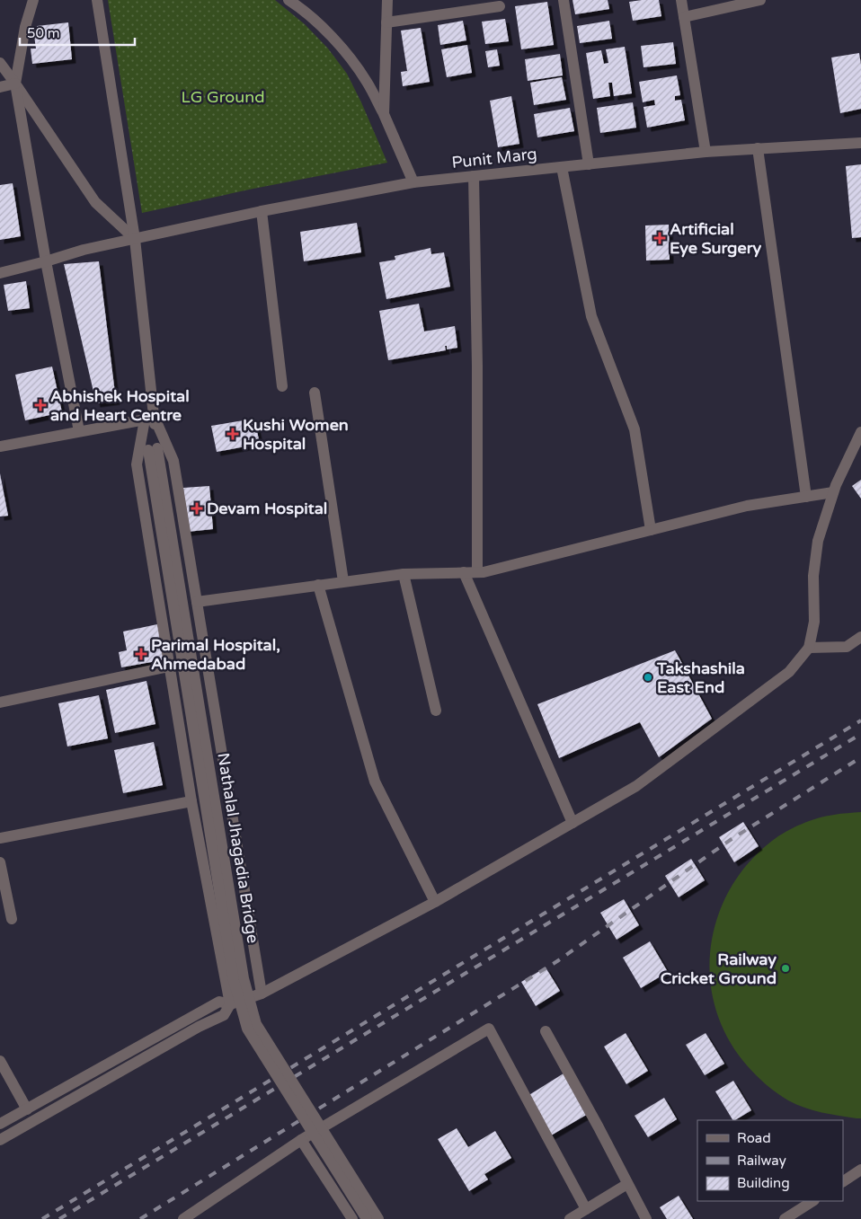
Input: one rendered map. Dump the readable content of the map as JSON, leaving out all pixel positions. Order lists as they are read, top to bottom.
{
  "streets": {
    "street": ["Punit Marg", "Nathalal Jhagadia Bridge"]
  },
  "parks": ["LG Ground"],
  "places": {
    "health": [
      "Artificial Eye Surgery",
      "Abhishek Hospital and Heart Centre",
      "Kushi Women Hospital",
      "Devam Hospital",
      "Parimal Hospital, Ahmedabad"
    ],
    "other": ["Takshashila East End", "Railway Cricket Ground"]
  },
  "legend": ["Road", "Railway", "Building"],
  "scale_bar": "50 m"
}
